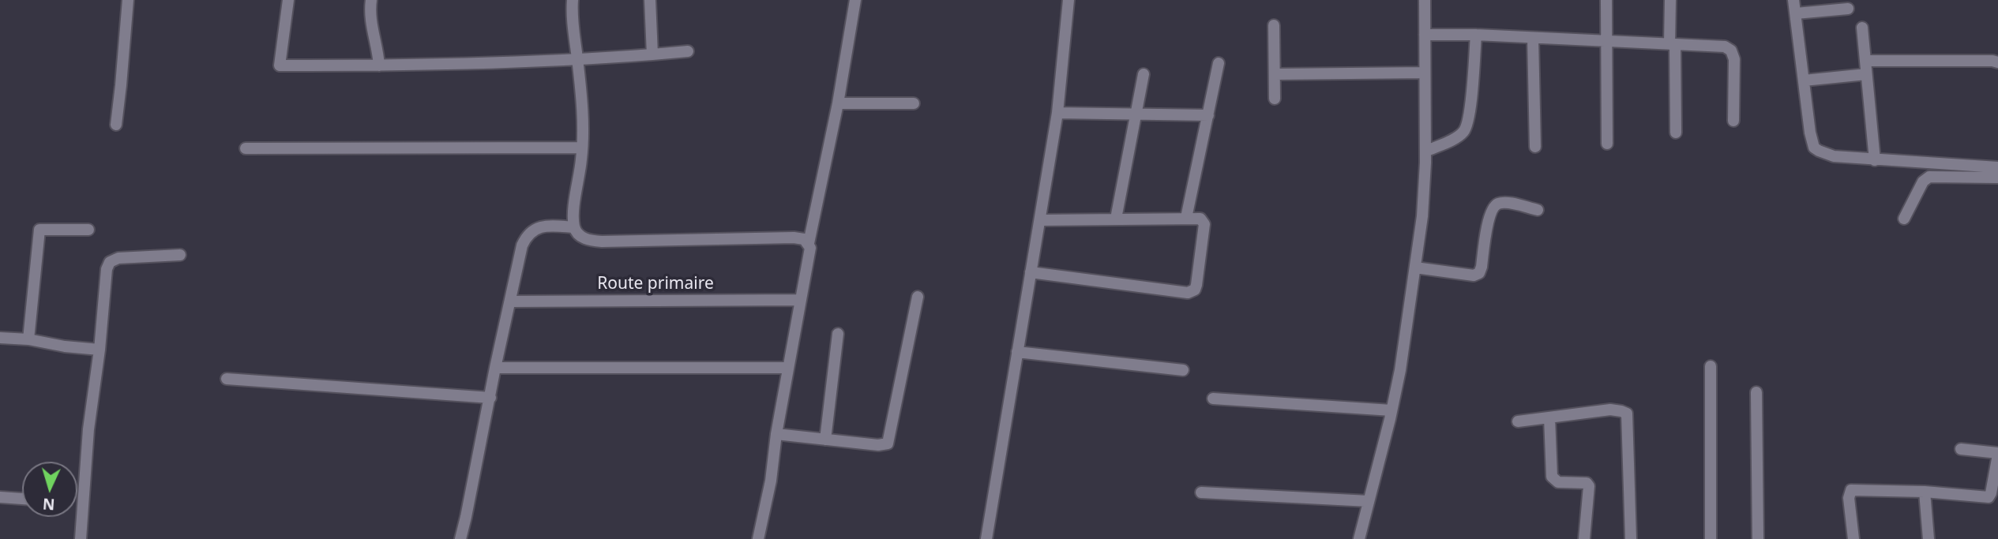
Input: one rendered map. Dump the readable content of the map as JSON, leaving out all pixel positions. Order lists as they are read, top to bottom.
{
  "streets": {
    "street": ["Route primaire"]
  },
  "north": "bottom"
}
